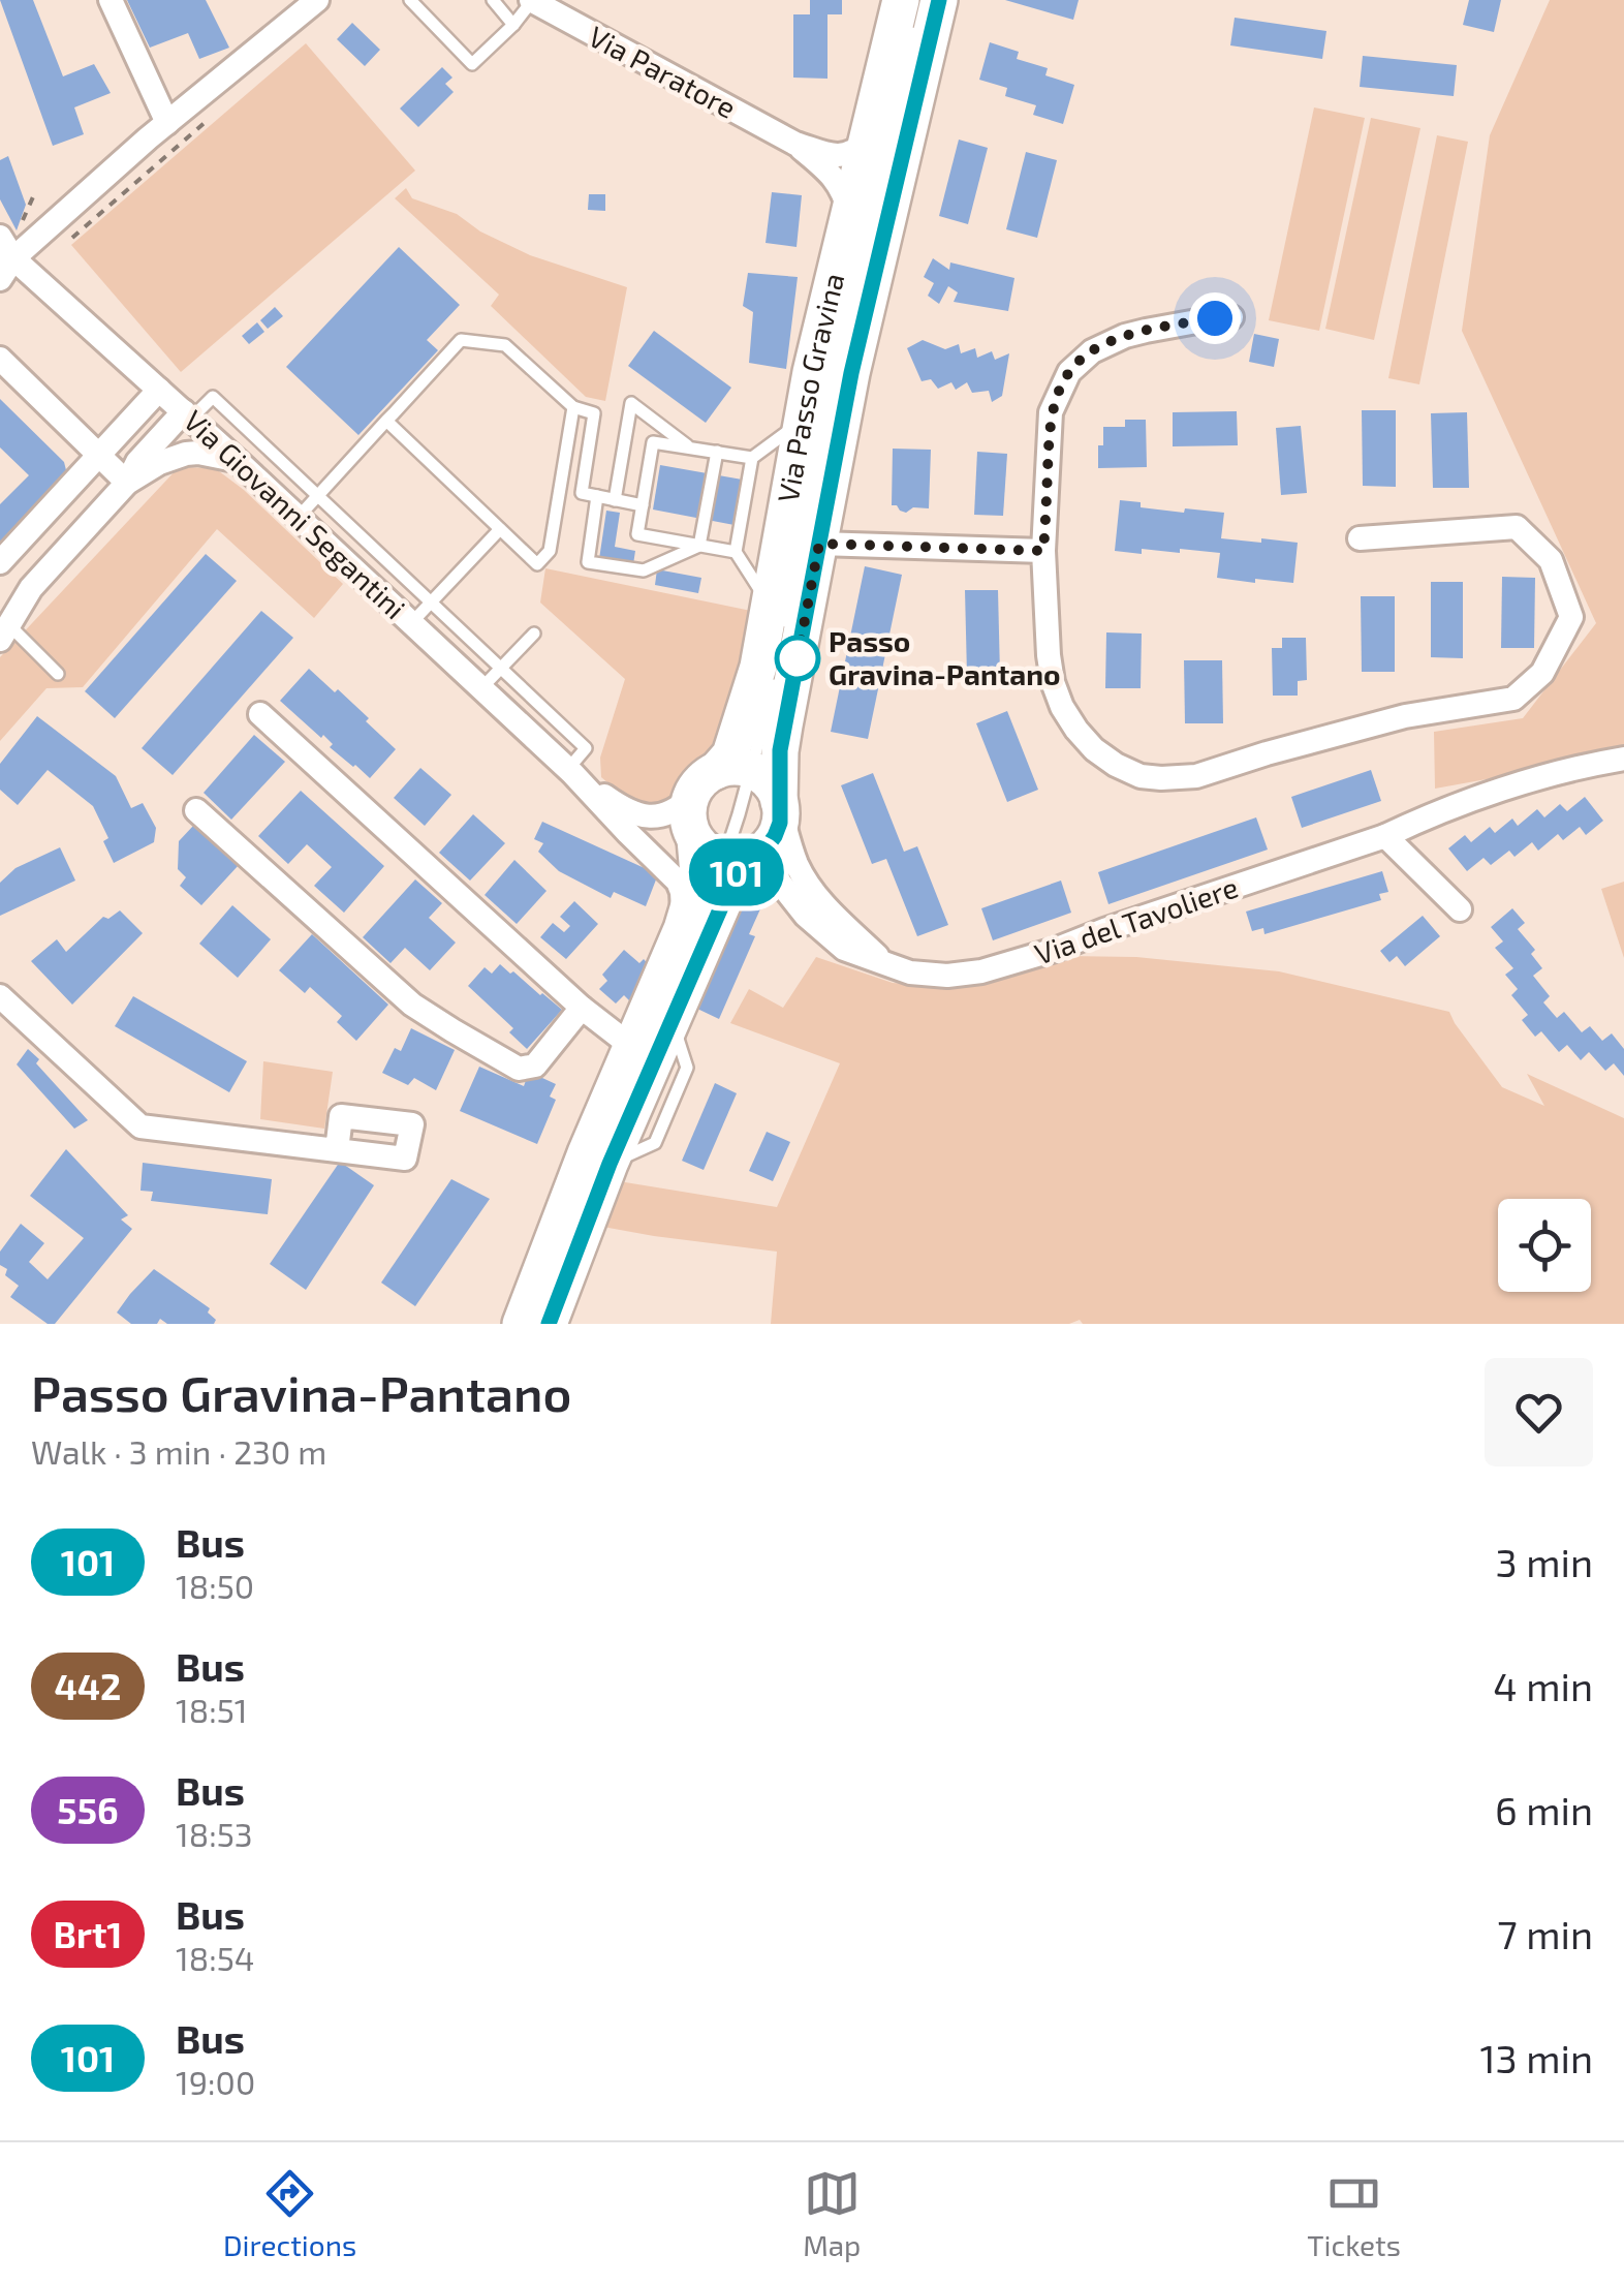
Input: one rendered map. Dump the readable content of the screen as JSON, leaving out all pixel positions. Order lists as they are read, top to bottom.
{
  "streets": {
    "main road": ["Via Passo Gravina"],
    "street": ["Via Paratore", "Via Giovanni Segantini", "Via del Tavoliere"]
  },
  "crossings": [
    ["Via Paratore", "Via Passo Gravina"],
    ["Via Passo Gravina", "Via Giovanni Segantini"]
  ],
  "places": ["Passo Gravina-Pantano"],
  "lines": ["bus line 101"],
  "page": {
    "on_map": "101",
    "heading": ["Passo Gravina-Pantano", "Walk · 3 min · 230 m"],
    "list": [
      {
        "mark": "101",
        "name": "Bus",
        "note": "18:50",
        "value": "3 min"
      },
      {
        "mark": "442",
        "name": "Bus",
        "note": "18:51",
        "value": "4 min"
      },
      {
        "mark": "556",
        "name": "Bus",
        "note": "18:53",
        "value": "6 min"
      },
      {
        "mark": "Brt1",
        "name": "Bus",
        "note": "18:54",
        "value": "7 min"
      },
      {
        "mark": "101",
        "name": "Bus",
        "note": "19:00",
        "value": "13 min"
      }
    ],
    "tabs": ["Directions", "Map", "Tickets"]
  }
}
